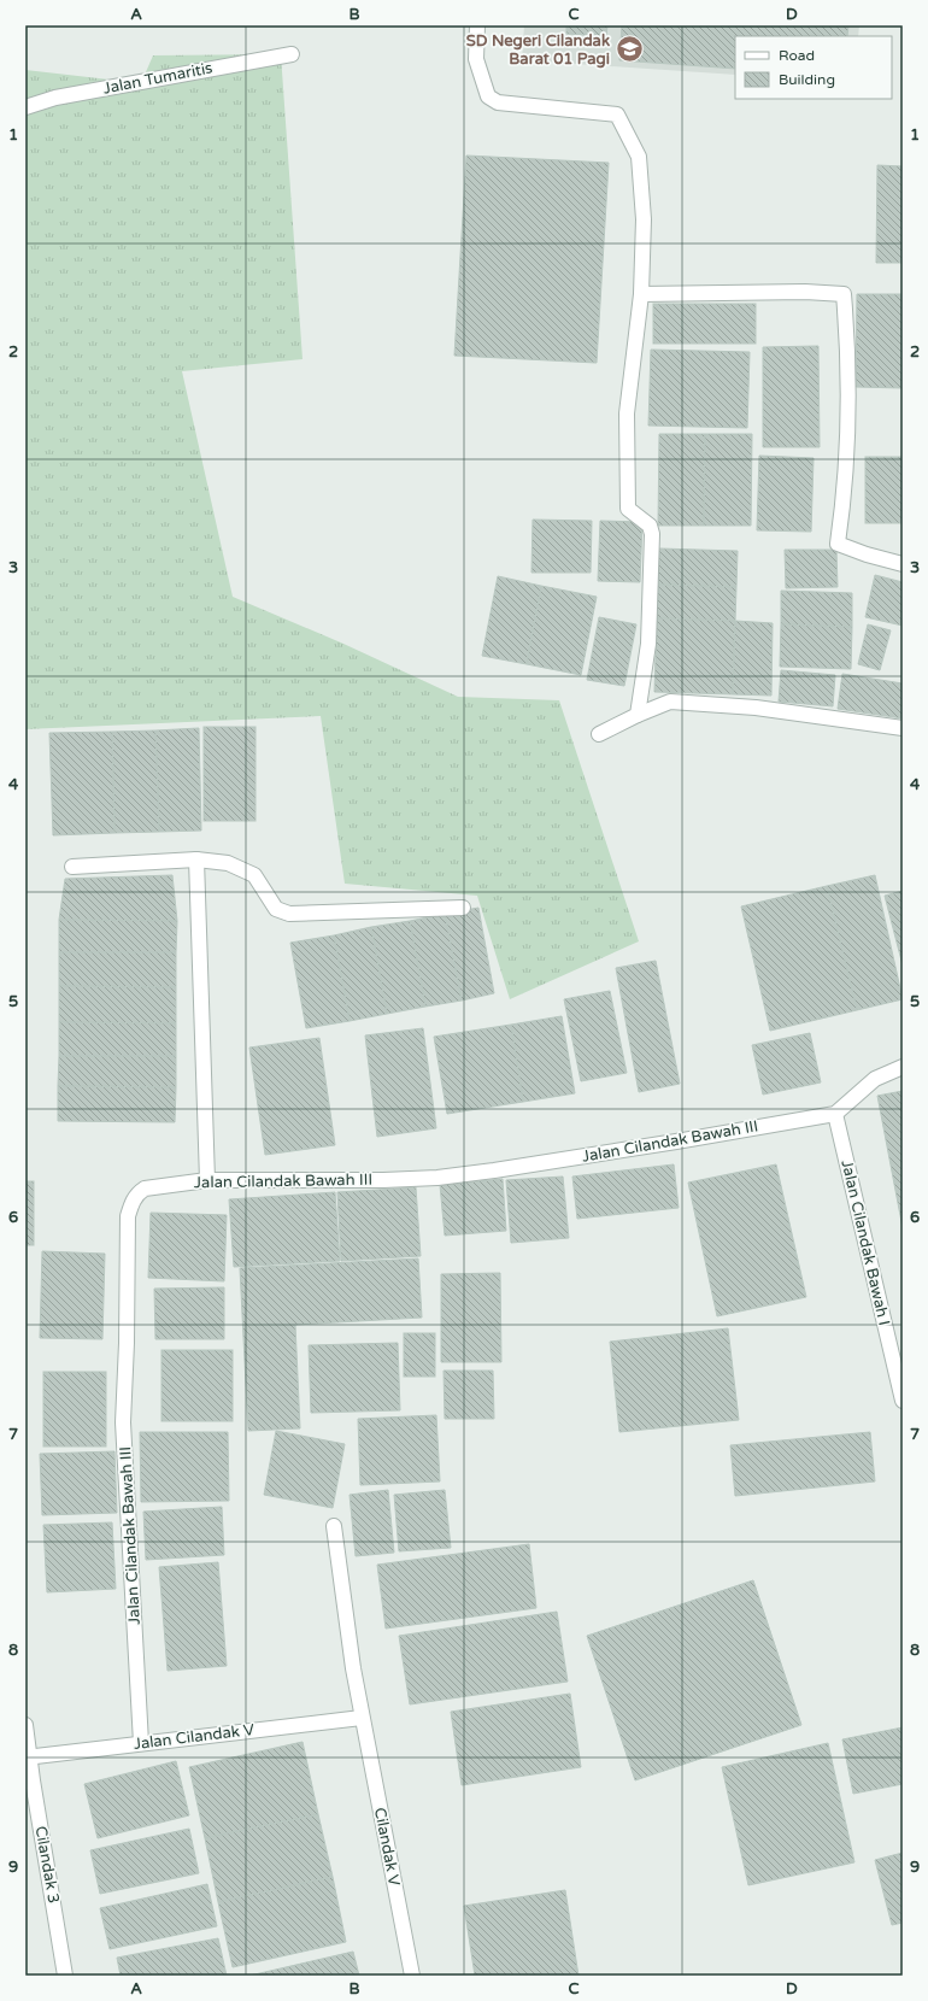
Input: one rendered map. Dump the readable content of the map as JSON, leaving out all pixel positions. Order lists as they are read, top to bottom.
{
  "streets": {
    "street": [
      "Jalan Tumaritis",
      "Jalan Cilandak Bawah III",
      "Jalan Cilandak Bawah I",
      "Jalan Cilandak V",
      "Cilandak V",
      "Cilandak 3"
    ]
  },
  "crossings": [
    ["Jalan Cilandak Bawah III", "Jalan Cilandak Bawah I"],
    ["Jalan Cilandak Bawah III", "Jalan Cilandak V"],
    ["Jalan Cilandak V", "Cilandak V"],
    ["Jalan Cilandak V", "Cilandak 3"]
  ],
  "places": {
    "school or university": ["SD Negeri Cilandak Barat 01 Pagi"]
  },
  "legend": ["Road", "Building"],
  "grid": {
    "columns": [
      "A",
      "B",
      "C",
      "D"
    ],
    "rows": [
      "1",
      "2",
      "3",
      "4",
      "5",
      "6",
      "7",
      "8",
      "9"
    ]
  }
}
